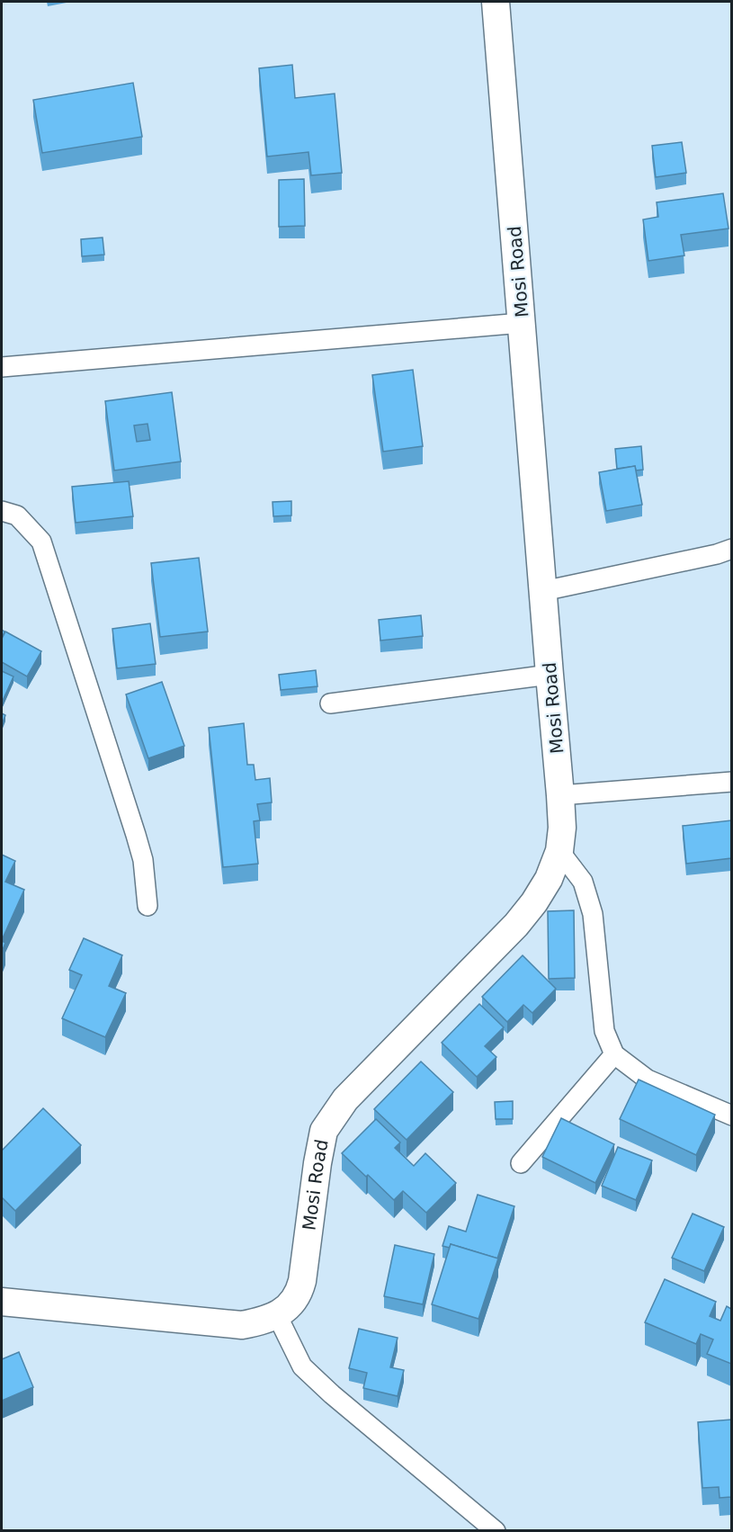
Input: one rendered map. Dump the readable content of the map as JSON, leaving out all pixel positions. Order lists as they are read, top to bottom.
{
  "streets": {
    "street": ["Mosi Road"]
  }
}
